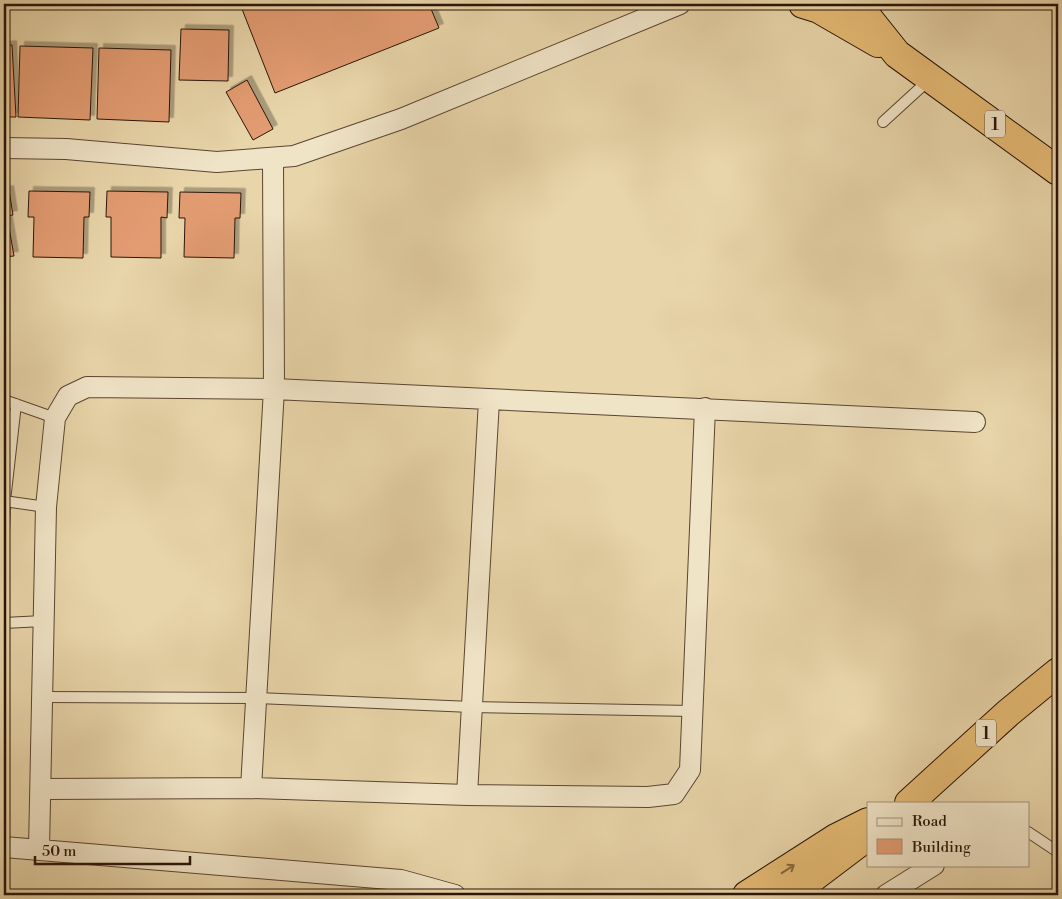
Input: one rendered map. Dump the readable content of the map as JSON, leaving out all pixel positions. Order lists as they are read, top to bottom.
{
  "streets": {
    "highway": ["1"]
  },
  "legend": ["Road", "Building"],
  "scale_bar": "50 m"
}
